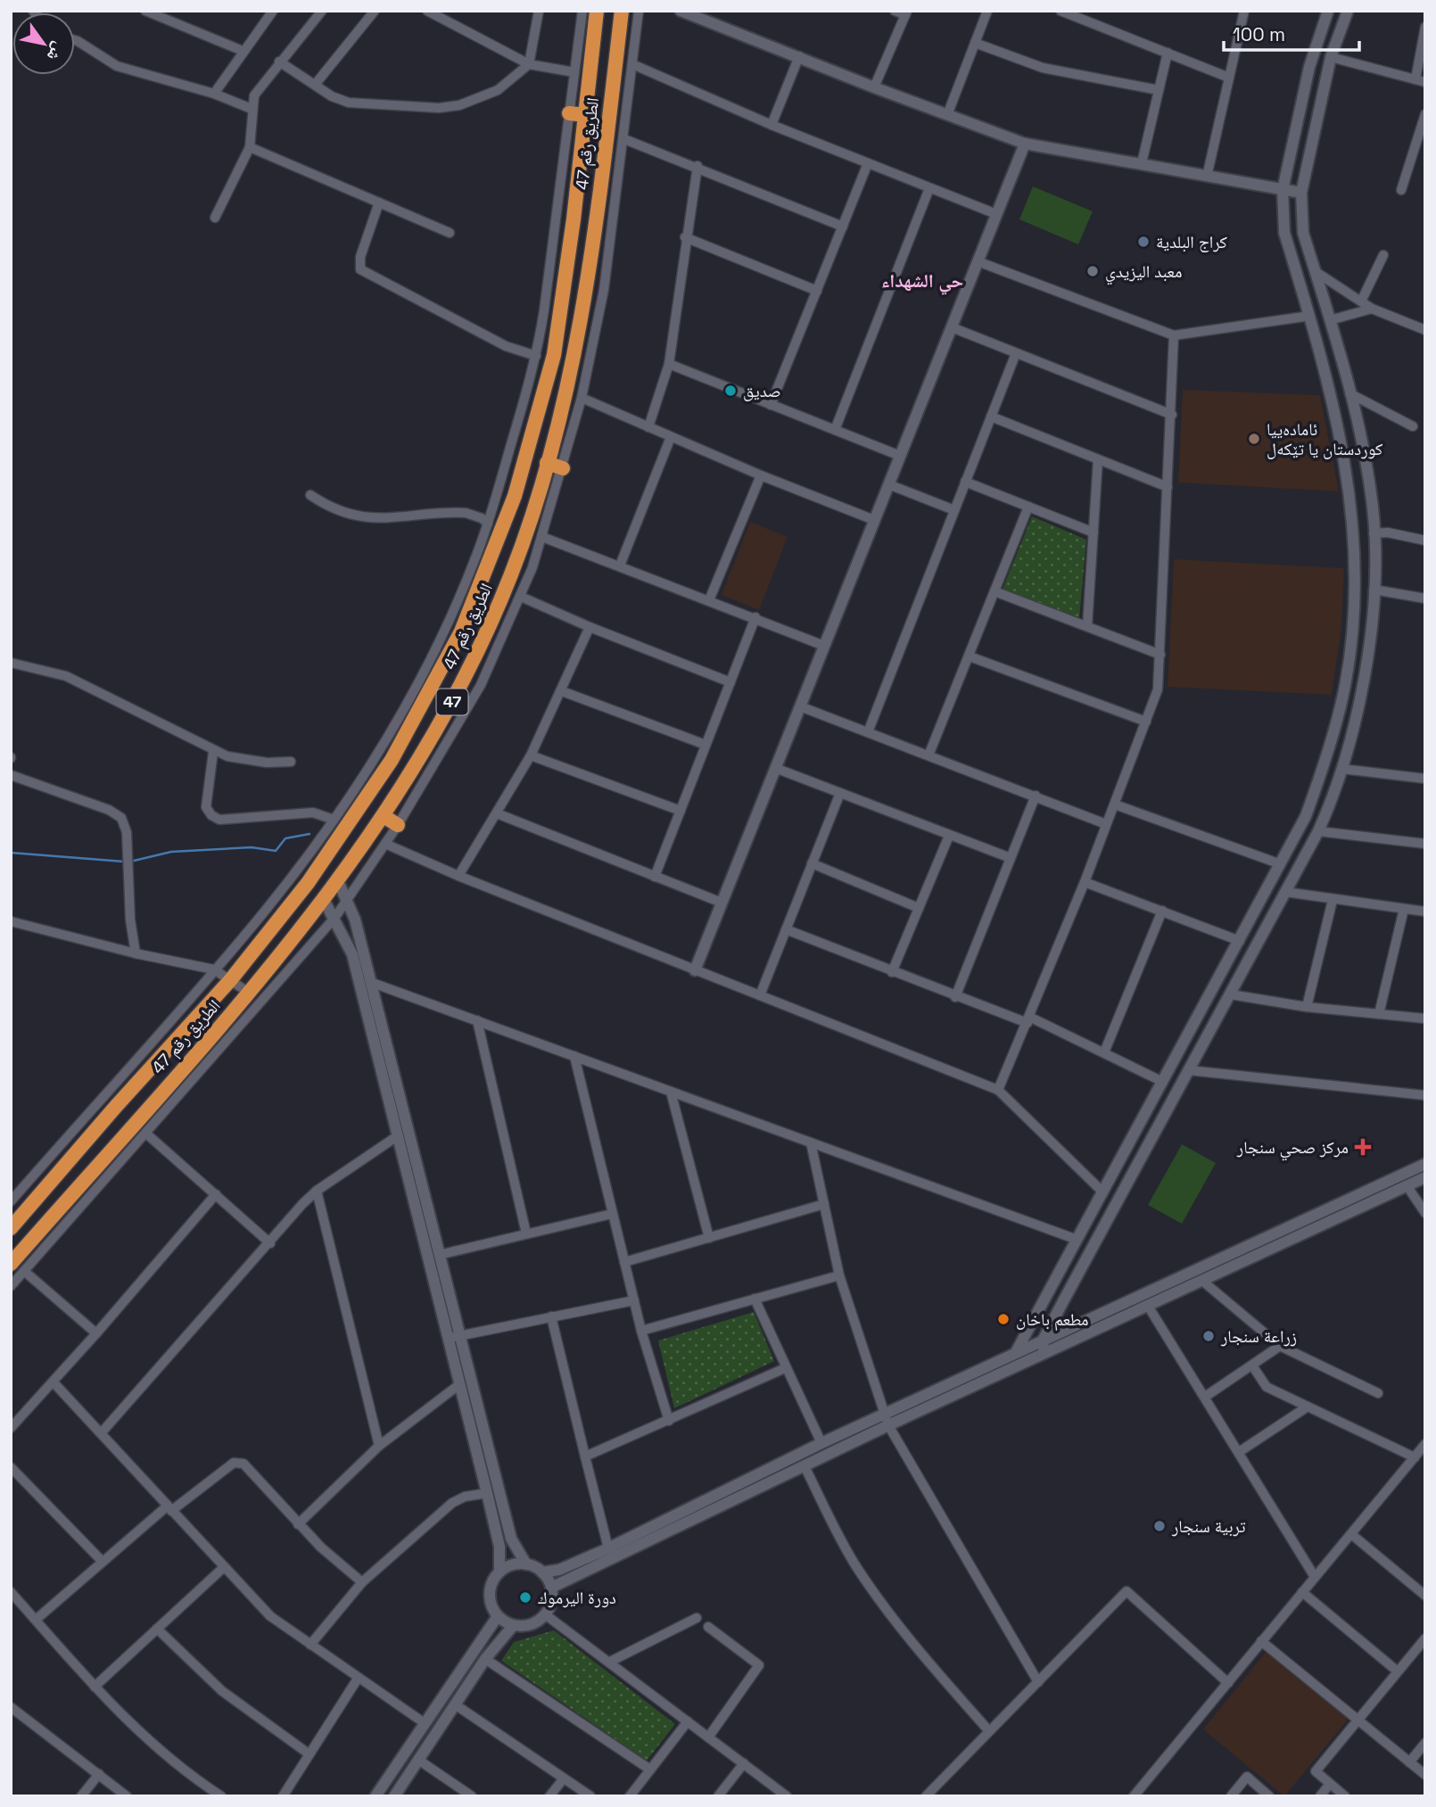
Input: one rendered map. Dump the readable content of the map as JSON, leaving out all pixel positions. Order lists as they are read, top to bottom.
{
  "streets": {
    "highway": ["الطريق رقم 47", "47"]
  },
  "districts": ["حي الشهداء"],
  "places": {
    "other": [
      "كراج البلدية",
      "معبد اليزيدي",
      "صديق",
      "ئامادەییا کوردستان یا تێکەل",
      "مطعم باخان",
      "زراعة سنجار",
      "تربية سنجار",
      "دورة اليرموك"
    ],
    "health": ["مركز صحي سنجار"]
  },
  "scale_bar": "100 m",
  "north": "bottom right"
}
